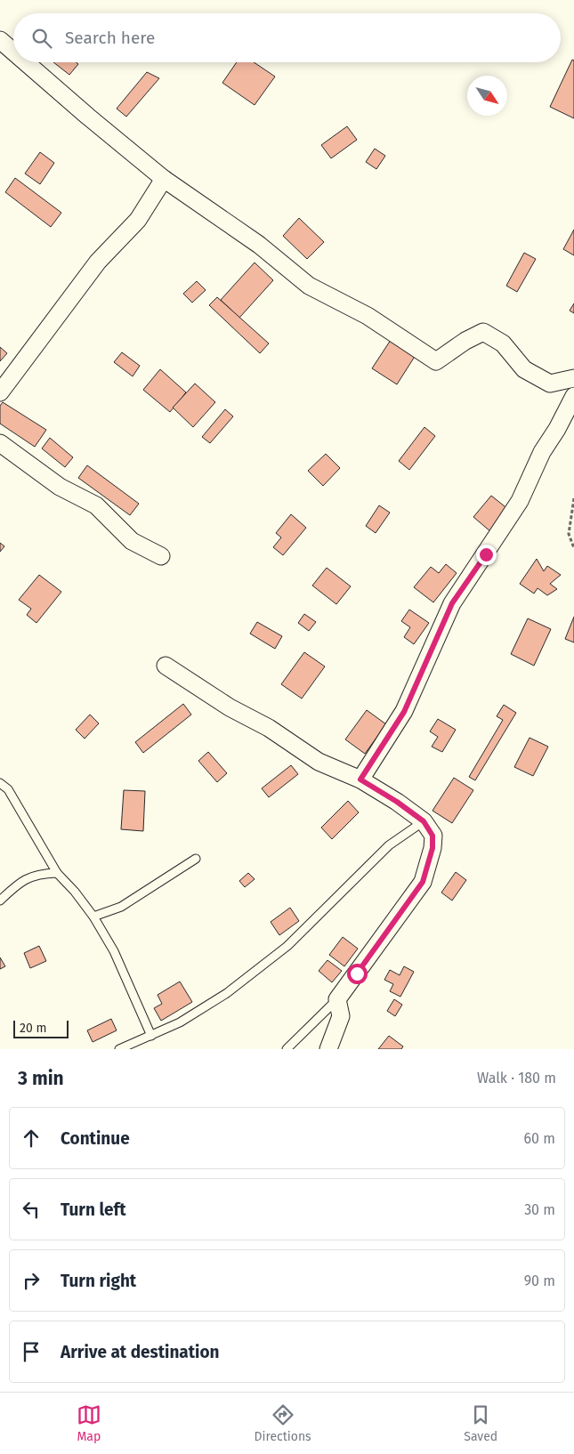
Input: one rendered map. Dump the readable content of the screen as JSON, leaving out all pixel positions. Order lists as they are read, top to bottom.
{
  "scale_bar": "20 m",
  "north": "bottom right",
  "page": {
    "search": "Search here",
    "scale": "20 m",
    "heading": ["3 min", "Walk · 180 m"],
    "list": [
      ["Continue", "60 m"],
      ["Turn left", "30 m"],
      ["Turn right", "90 m"],
      "Arrive at destination"
    ],
    "nav": ["Map", "Directions", "Saved"]
  }
}
